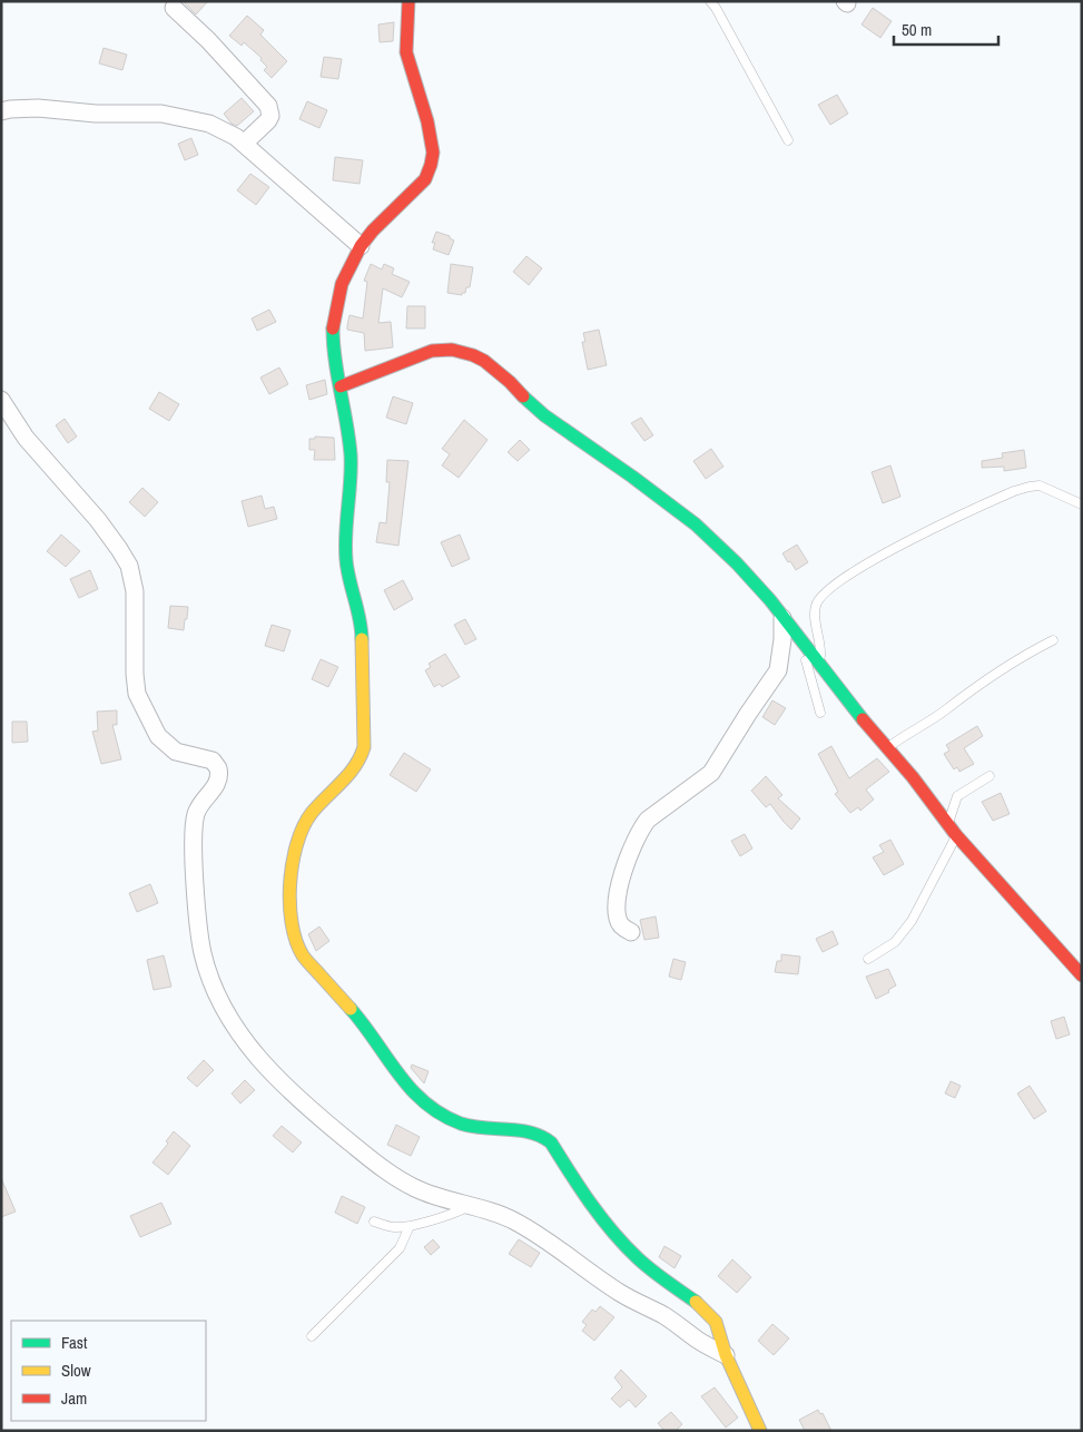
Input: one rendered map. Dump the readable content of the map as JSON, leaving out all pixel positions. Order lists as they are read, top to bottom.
{
  "legend": ["Fast", "Slow", "Jam"],
  "scale_bar": "50 m"
}
